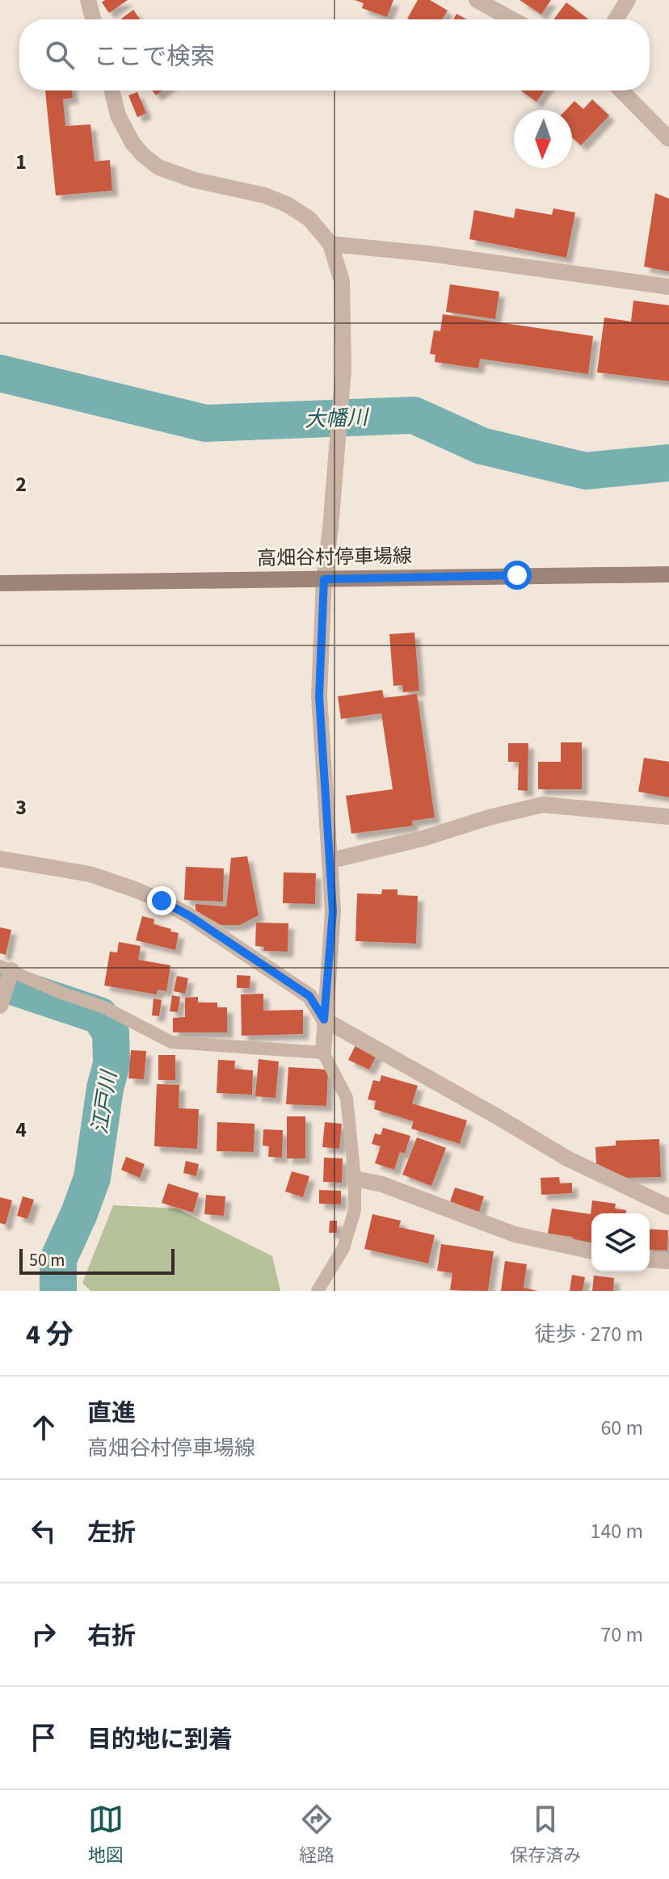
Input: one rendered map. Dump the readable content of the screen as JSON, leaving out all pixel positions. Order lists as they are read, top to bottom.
{
  "streets": {
    "main road": ["高畑谷村停車場線"]
  },
  "water": ["大幡川", "江戸川"],
  "scale_bar": "50 m",
  "north": "bottom",
  "page": {
    "search": "ここで検索",
    "scale": "50 m",
    "heading": ["4 分", "徒歩 · 270 m"],
    "list": [
      ["直進", "高畑谷村停車場線", "60 m"],
      ["左折", "140 m"],
      ["右折", "70 m"],
      "目的地に到着"
    ],
    "nav": ["地図", "経路", "保存済み"]
  },
  "grid": {
    "rows": [
      "1",
      "2",
      "3",
      "4"
    ]
  }
}
